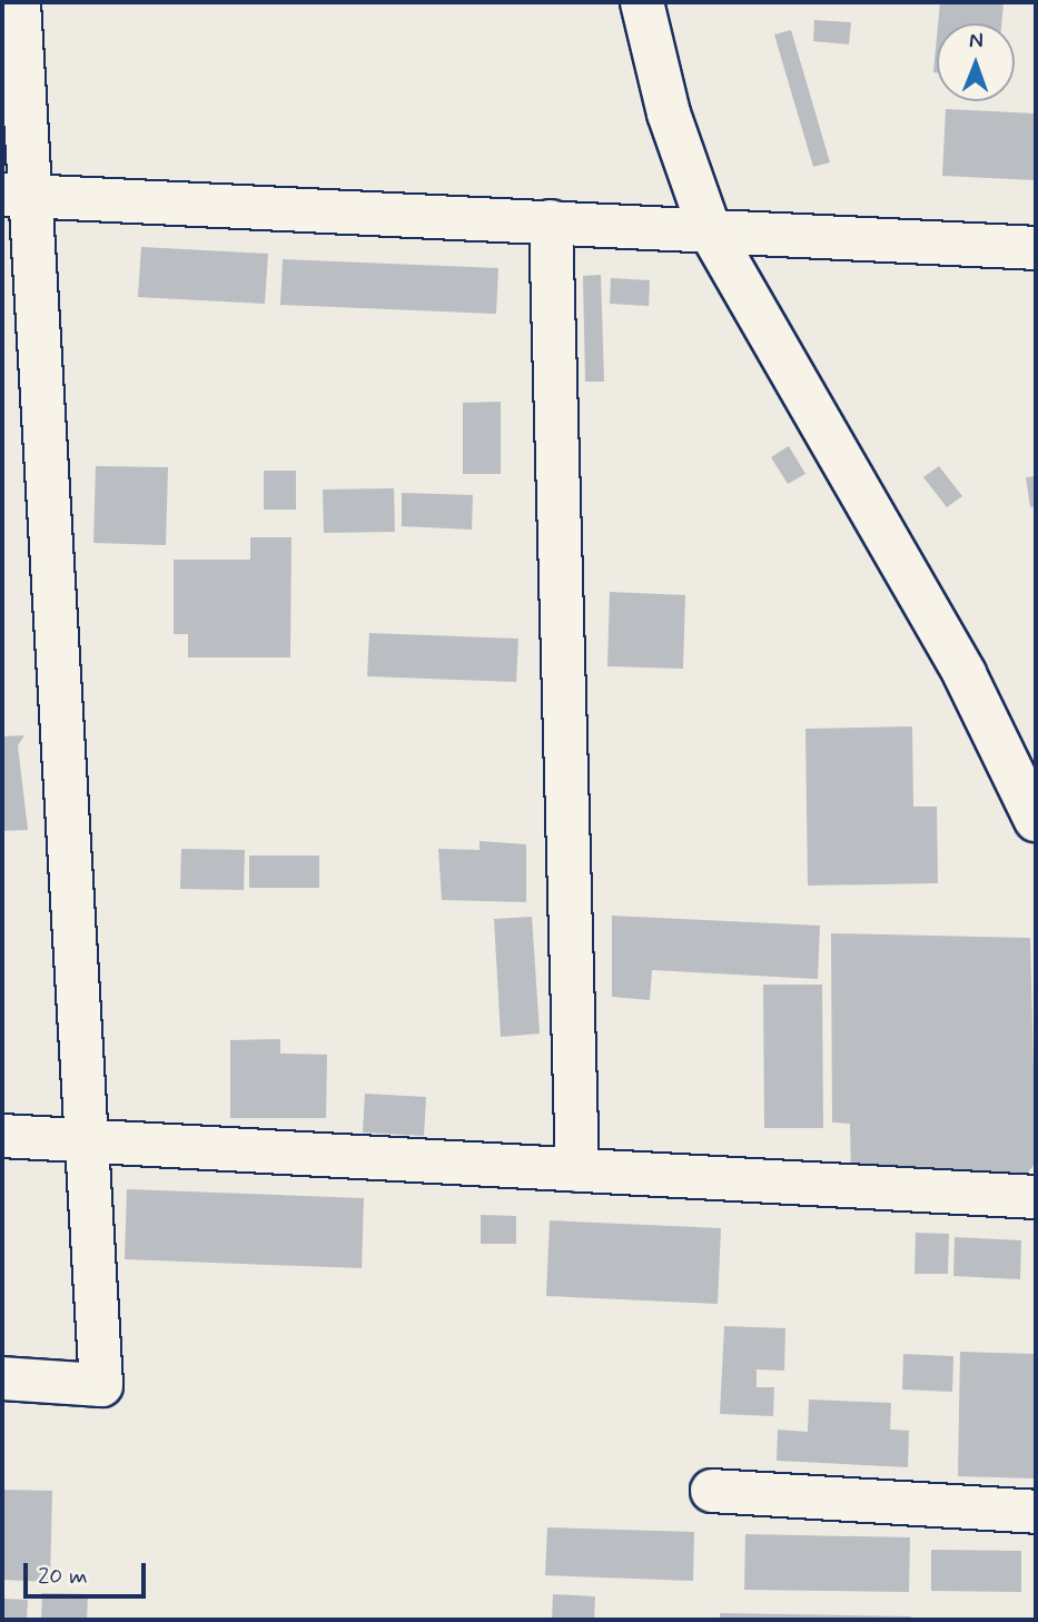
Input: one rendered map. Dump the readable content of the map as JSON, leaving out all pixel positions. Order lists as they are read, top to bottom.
{
  "scale_bar": "20 m",
  "north": "top"
}
